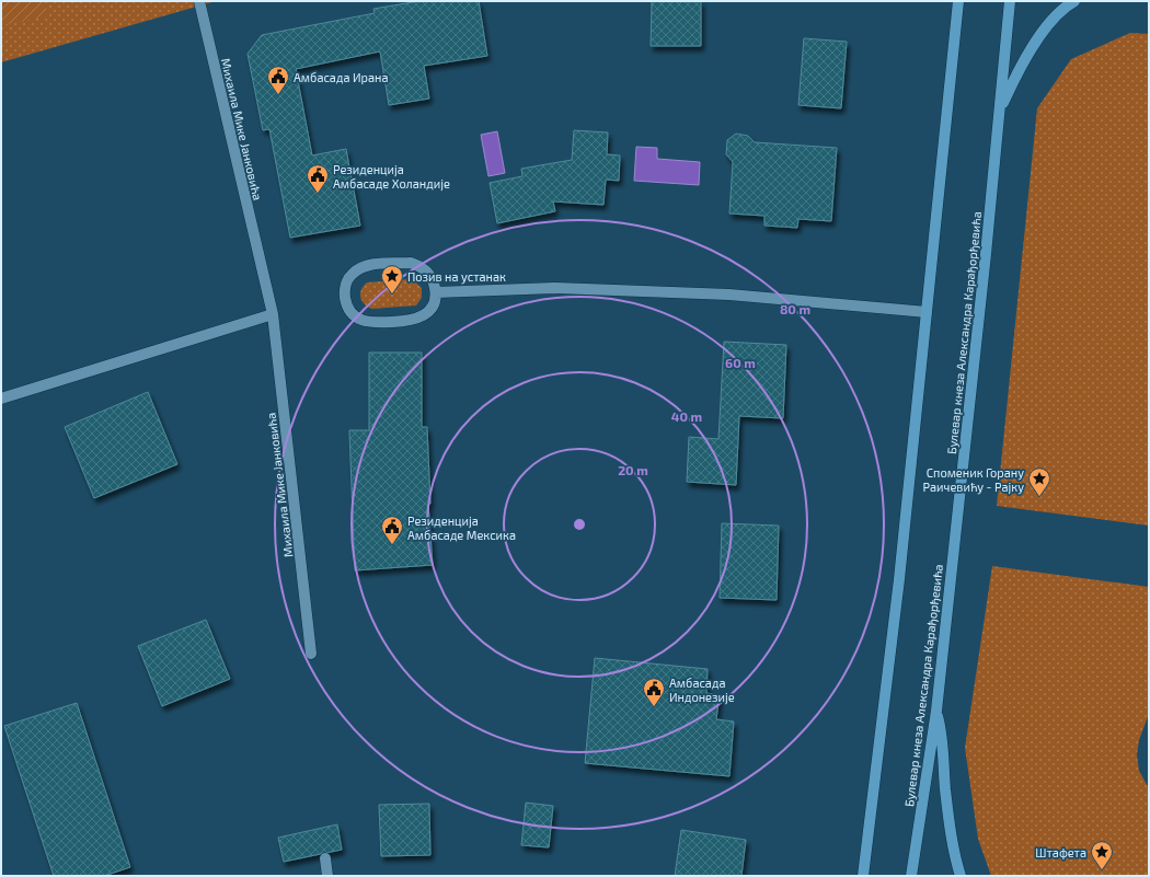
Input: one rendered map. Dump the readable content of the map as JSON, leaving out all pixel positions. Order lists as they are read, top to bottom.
{
  "streets": {
    "main road": ["Булевар кнеза Александра Карађорђевића"],
    "street": ["Михаила Мике Јанковића"]
  },
  "places": {
    "public building": [
      "Амбасада Ирана",
      "Резиденција Амбасаде Холандије",
      "Резиденција Амбасаде Мексика",
      "Амбасада Индонезије"
    ],
    "place": ["Позив на устанак", "Споменик Горану Раичевићу - Рајку", "Штафета"]
  },
  "rings": [
    "80 m",
    "60 m",
    "40 m",
    "20 m"
  ]
}
